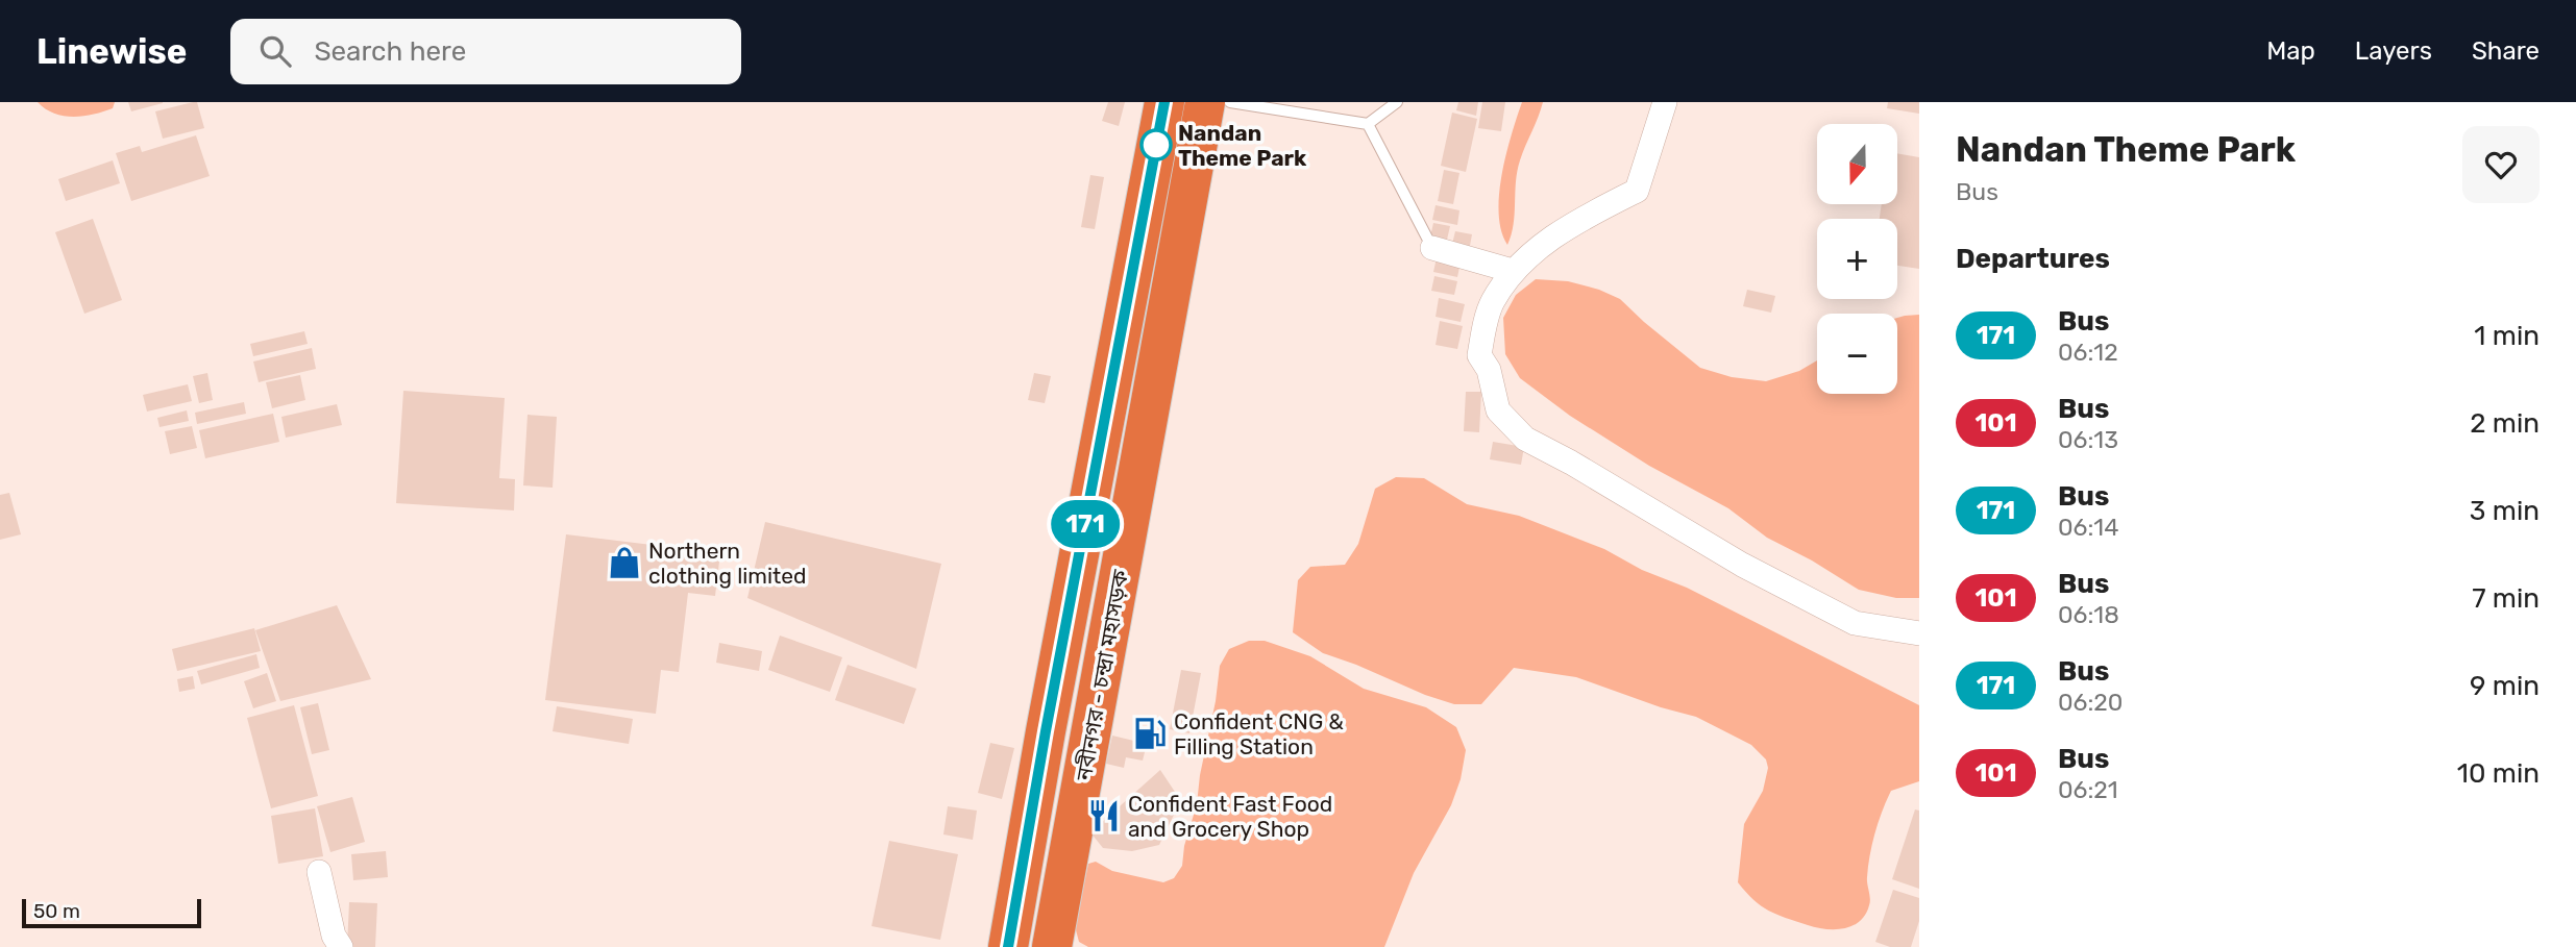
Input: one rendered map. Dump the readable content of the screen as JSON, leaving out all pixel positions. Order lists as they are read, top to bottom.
{
  "streets": {
    "highway": ["নবীনগর - চন্দ্রা মহাসড়ক"]
  },
  "places": {
    "other": ["Nandan Theme Park"],
    "shop": ["Northern clothing limited"],
    "fuel station": ["Confident CNG & Filling Station"],
    "restaurant": ["Confident Fast Food and Grocery Shop"]
  },
  "lines": ["bus line 171"],
  "scale_bar": "50 m",
  "north": "bottom",
  "page": {
    "header": "Linewise",
    "search": "Search here",
    "nav": ["Map", "Layers", "Share"],
    "on_map": "171",
    "heading": [
      ["Nandan Theme Park", "Bus"],
      "Departures"
    ],
    "map_buttons": ["+", "−"],
    "list": [
      {
        "mark": "171",
        "name": "Bus",
        "note": "06:12",
        "value": "1 min"
      },
      {
        "mark": "101",
        "name": "Bus",
        "note": "06:13",
        "value": "2 min"
      },
      {
        "mark": "171",
        "name": "Bus",
        "note": "06:14",
        "value": "3 min"
      },
      {
        "mark": "101",
        "name": "Bus",
        "note": "06:18",
        "value": "7 min"
      },
      {
        "mark": "171",
        "name": "Bus",
        "note": "06:20",
        "value": "9 min"
      },
      {
        "mark": "101",
        "name": "Bus",
        "note": "06:21",
        "value": "10 min"
      }
    ],
    "scale": "50 m"
  }
}
